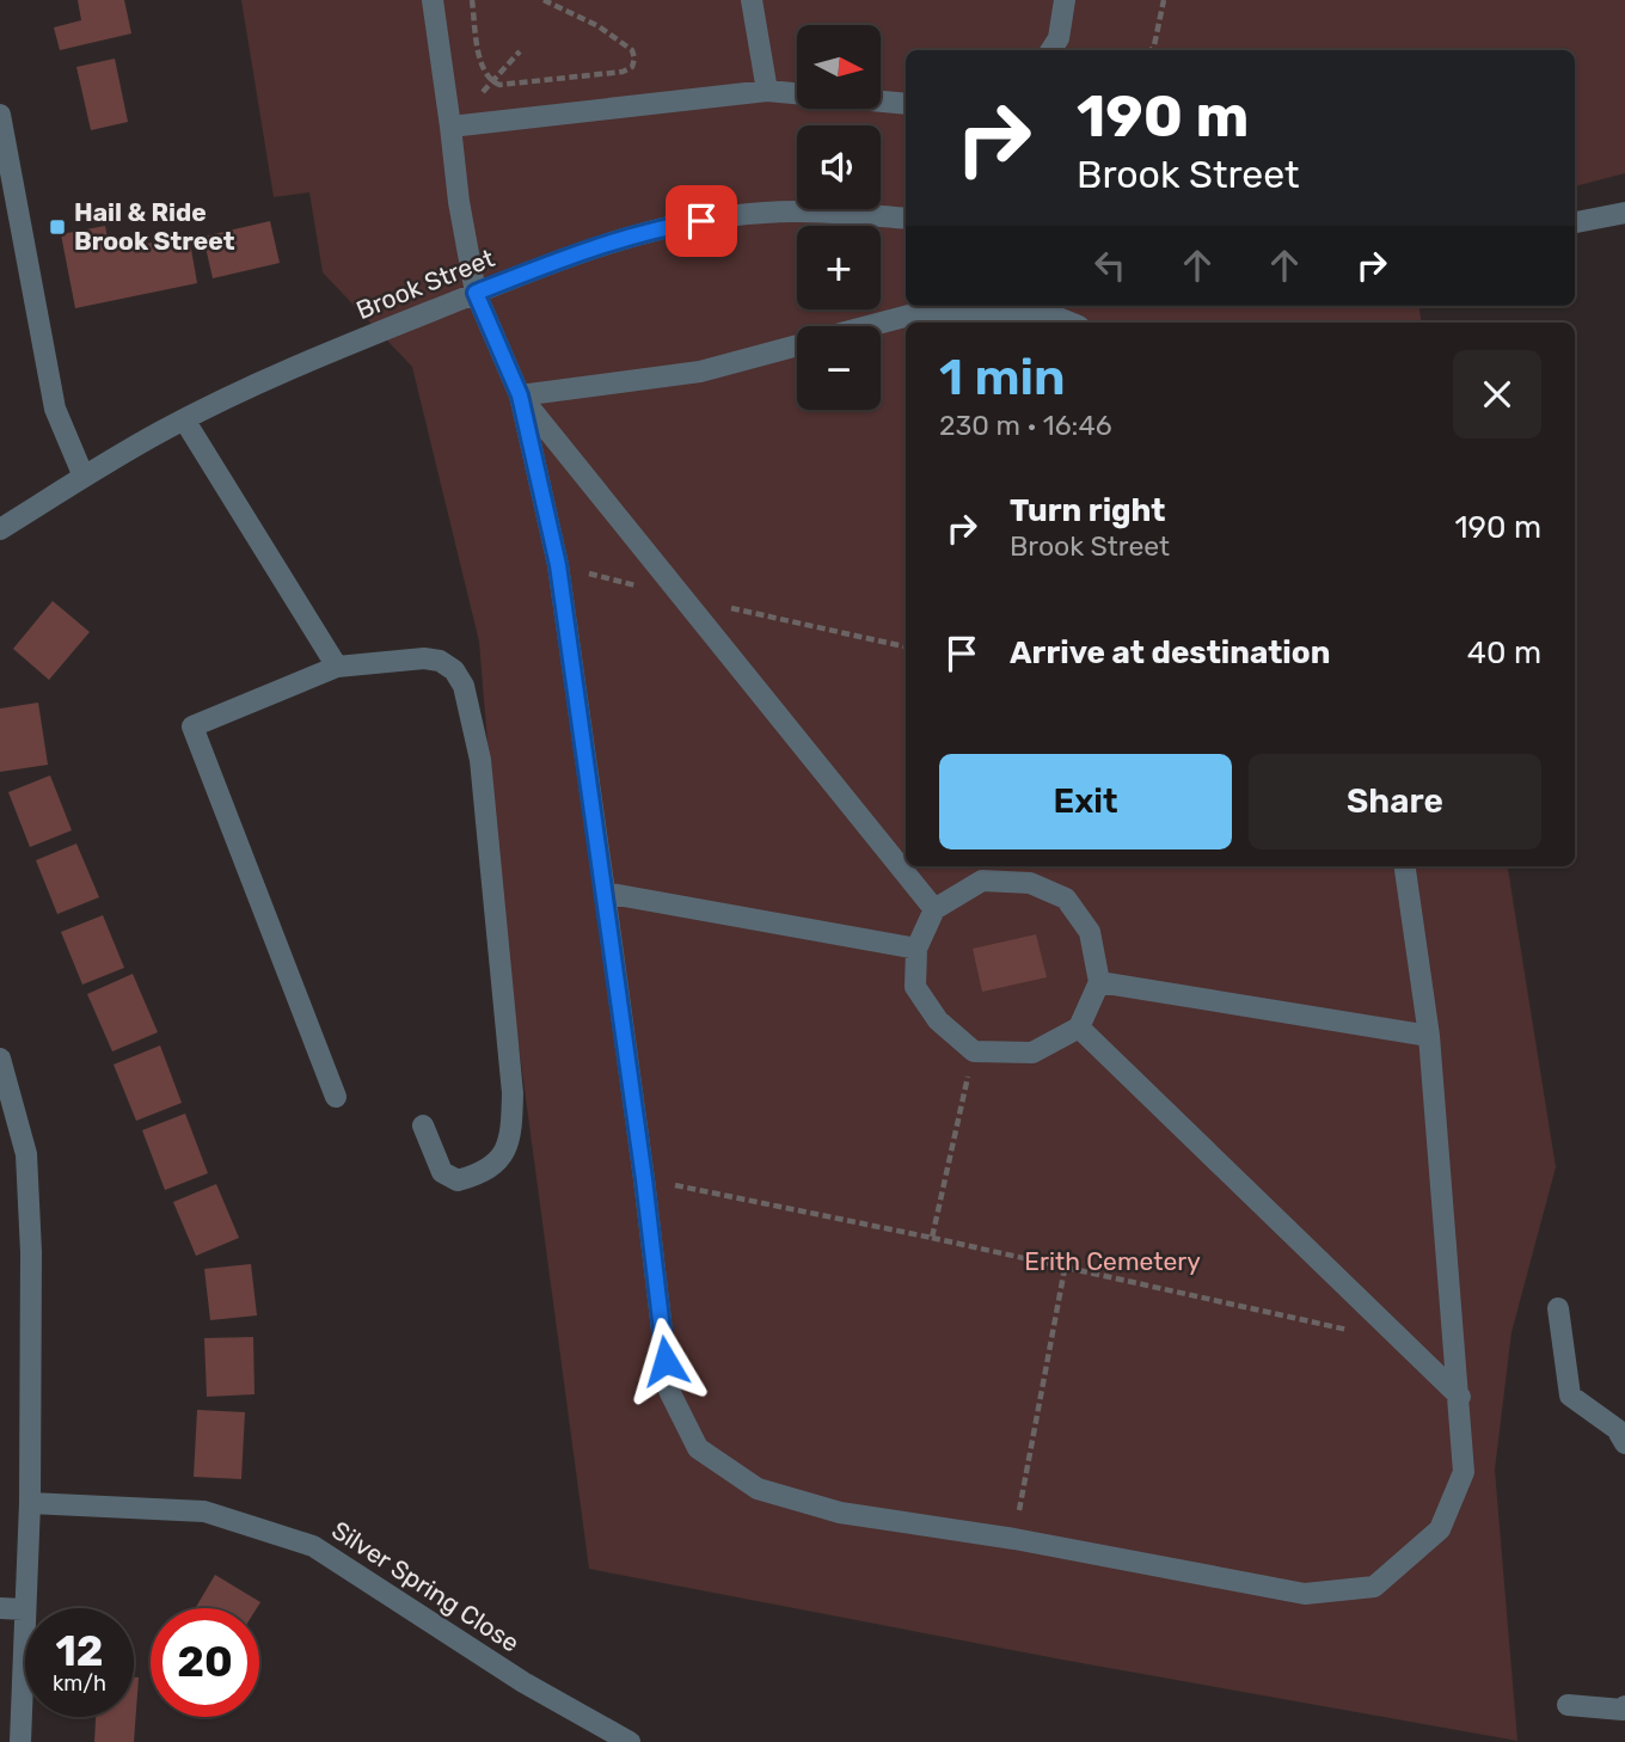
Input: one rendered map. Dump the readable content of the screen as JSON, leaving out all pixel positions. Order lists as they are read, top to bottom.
{
  "streets": {
    "street": ["Brook Street", "Silver Spring Close"]
  },
  "parks": ["Erith Cemetery"],
  "places": {
    "transit": ["Hail & Ride Brook Street"]
  },
  "north": "right",
  "page": {
    "map_buttons": ["+", "−"],
    "turn": ["190 m", "Brook Street"],
    "heading": ["1 min", "230 m · 16:46"],
    "list": [
      {
        "name": "Turn right",
        "note": "Brook Street",
        "value": "190 m"
      },
      {
        "name": "Arrive at destination",
        "value": "40 m"
      }
    ],
    "buttons": ["Exit", "Share"],
    "speed": "12 km/h",
    "limit": "20"
  }
}
